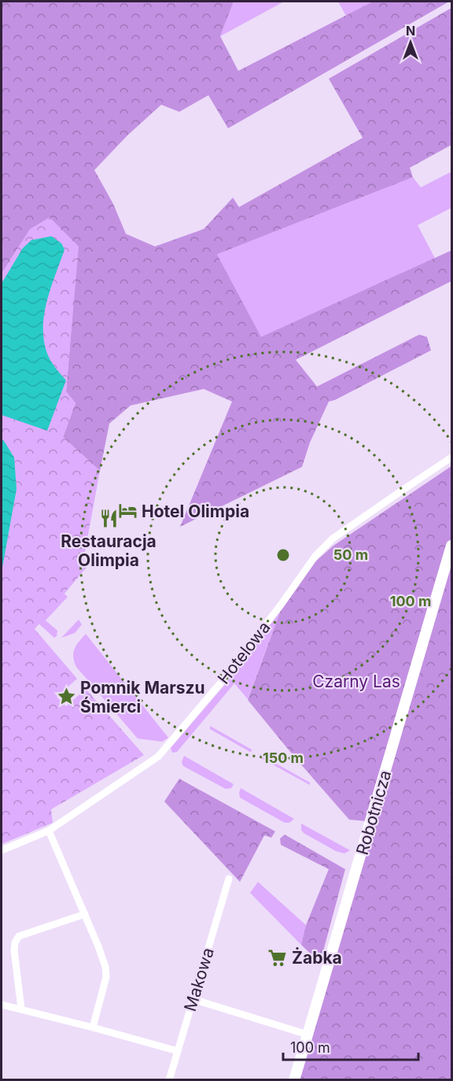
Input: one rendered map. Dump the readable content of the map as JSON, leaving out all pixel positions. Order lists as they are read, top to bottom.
{
  "streets": {
    "street": ["Hotelowa", "Robotnicza", "Makowa"]
  },
  "parks": ["Czarny Las"],
  "places": {
    "hotel": ["Hotel Olimpia"],
    "restaurant": ["Restauracja Olimpia"],
    "place": ["Pomnik Marszu Śmierci"],
    "supermarket": ["Żabka"]
  },
  "scale_bar": "100 m",
  "north": "top",
  "rings": ["50 m", "100 m", "150 m"]
}
